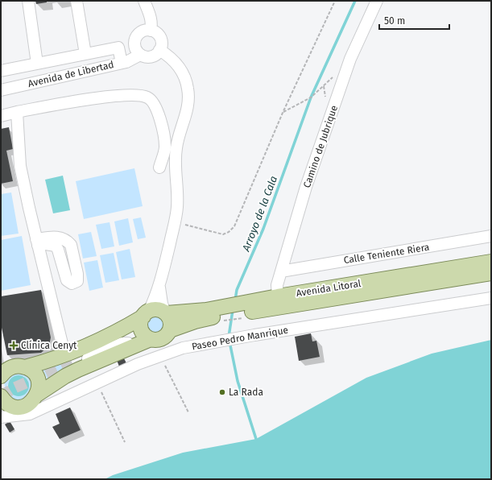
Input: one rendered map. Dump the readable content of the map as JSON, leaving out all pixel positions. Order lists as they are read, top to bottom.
{
  "streets": {
    "main road": ["Avenida Litoral"],
    "street": [
      "Avenida de Libertad",
      "Camino de Jubrique",
      "Calle Teniente Riera",
      "Paseo Pedro Manrique"
    ]
  },
  "crossings": [
    ["Camino de Jubrique", "Calle Teniente Riera"],
    ["Camino de Jubrique", "Avenida Litoral"]
  ],
  "water": ["Arroyo de la Cala"],
  "places": {
    "health": ["Clínica Cenyt"],
    "other": ["La Rada"]
  },
  "scale_bar": "50 m"
}
